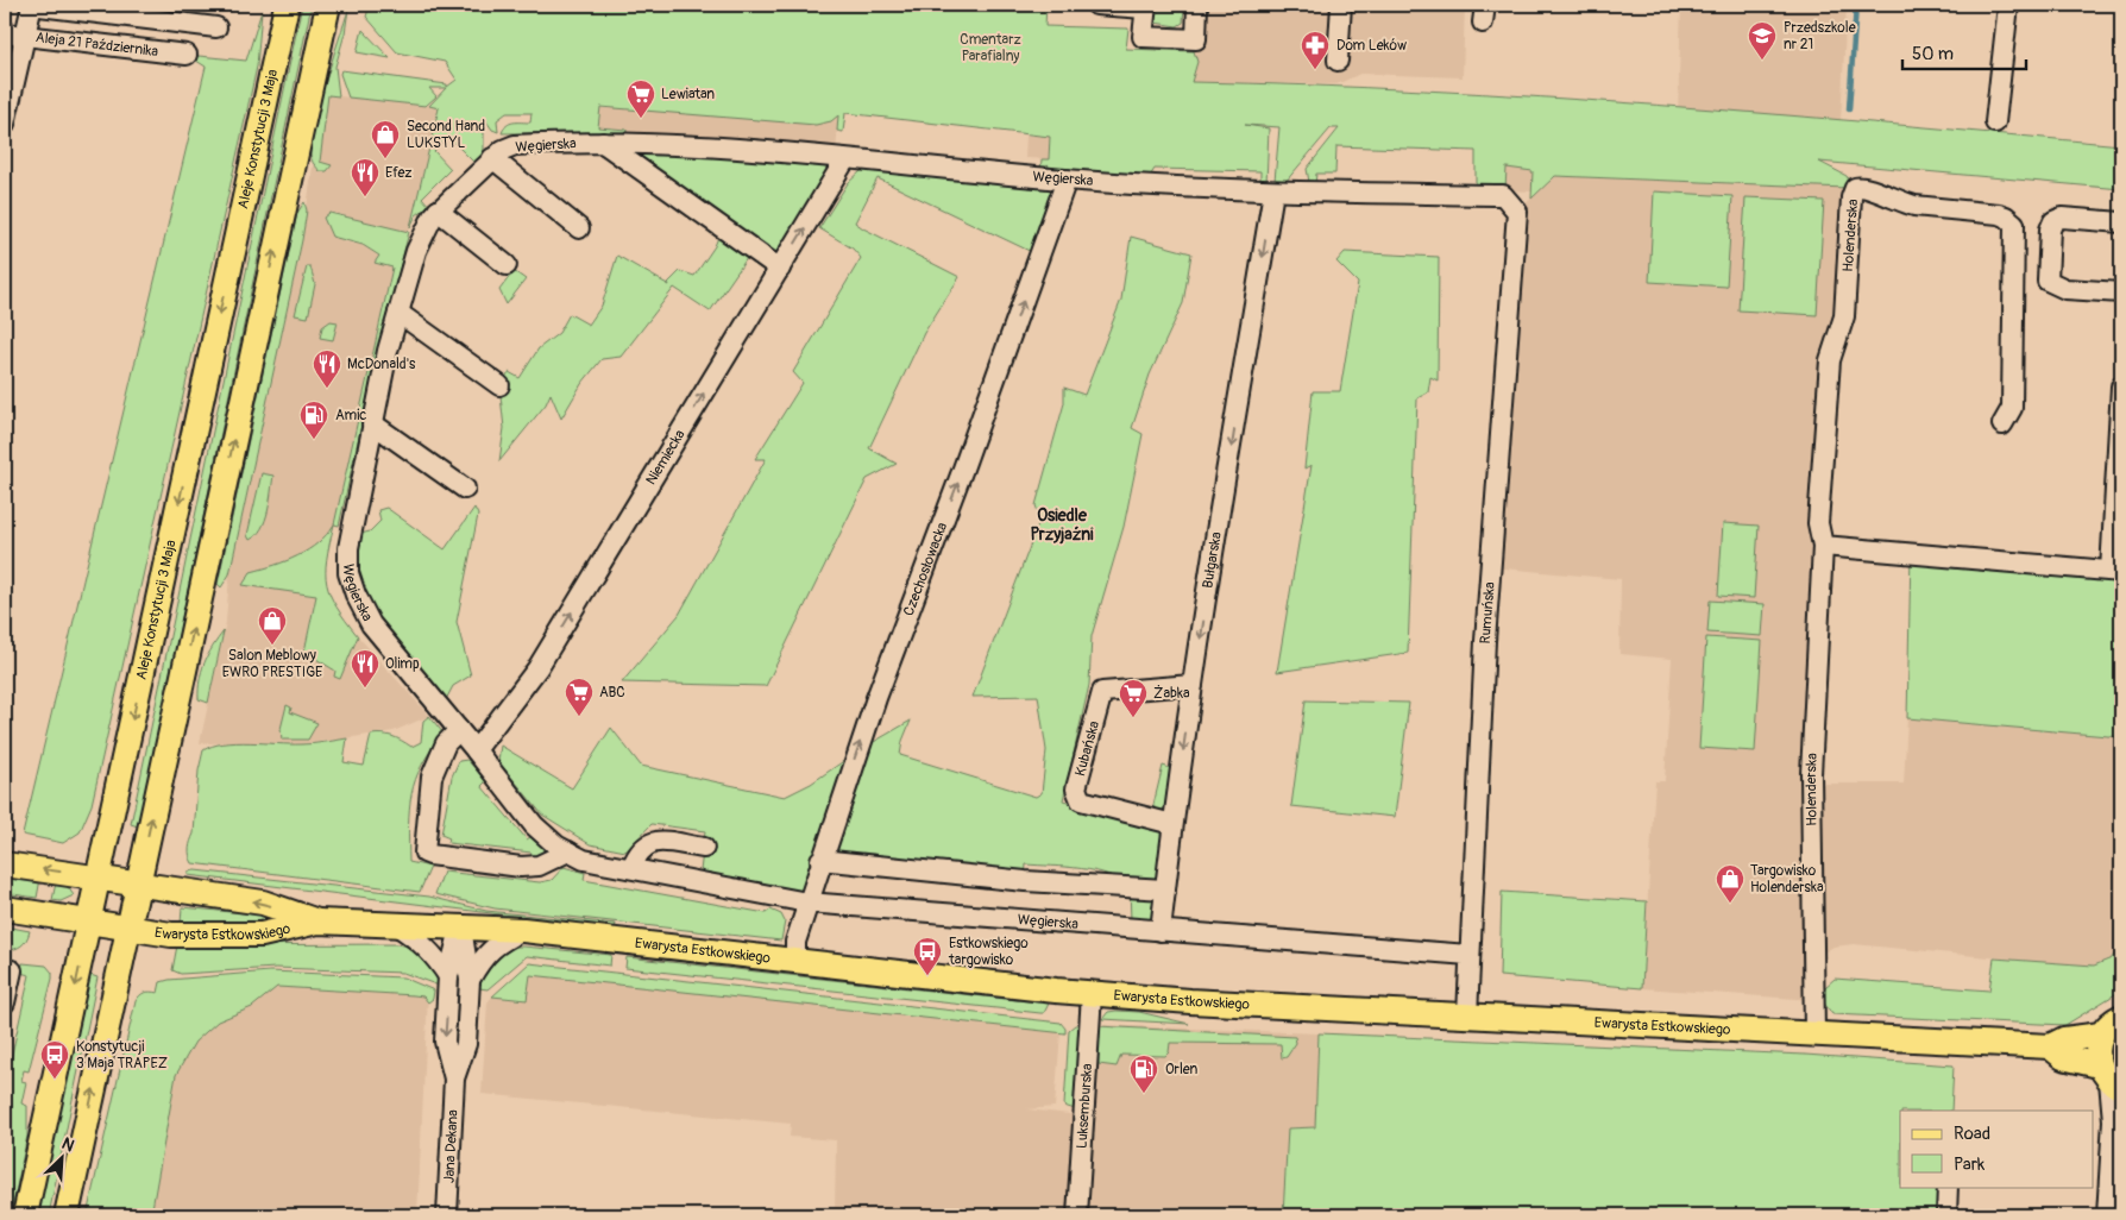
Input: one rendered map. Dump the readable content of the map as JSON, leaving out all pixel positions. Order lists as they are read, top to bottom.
{
  "streets": {
    "main road": ["Aleje Konstytucji 3 Maja", "Ewarysta Estkowskiego"],
    "street": [
      "Aleja 21 Października",
      "Węgierska",
      "Holenderska",
      "Niemiecka",
      "Bułgarska",
      "Czechosłowacka",
      "Rumuńska",
      "Kubańska",
      "Luksemburska",
      "Jana Dekana"
    ]
  },
  "crossings": [
    ["Aleje Konstytucji 3 Maja", "Ewarysta Estkowskiego"],
    ["Węgierska", "Niemiecka"],
    ["Węgierska", "Bułgarska"],
    ["Węgierska", "Czechosłowacka"],
    ["Węgierska", "Rumuńska"],
    ["Holenderska", "Ewarysta Estkowskiego"],
    ["Bułgarska", "Kubańska"],
    ["Czechosłowacka", "Ewarysta Estkowskiego"],
    ["Rumuńska", "Ewarysta Estkowskiego"],
    ["Ewarysta Estkowskiego", "Luksemburska"],
    ["Ewarysta Estkowskiego", "Jana Dekana"]
  ],
  "one_way": ["Niemiecka", "Bułgarska", "Czechosłowacka"],
  "districts": ["Osiedle Przyjaźni"],
  "parks": ["Cmentarz Parafialny"],
  "places": {
    "school or university": ["Przedszkole nr 21"],
    "pharmacy": ["Dom Leków"],
    "supermarket": ["Lewiatan", "ABC", "Żabka"],
    "shop": ["Second Hand LUKSTYL", "Salon Meblowy EWRO PRESTIGE", "Targowisko Holenderska"],
    "restaurant": ["Efez", "McDonald's", "Olimp"],
    "fuel station": ["Amic", "Orlen"],
    "bus stop": ["Estkowskiego targowisko", "Konstytucji 3 Maja TRAPEZ"]
  },
  "legend": ["Road", "Park"],
  "scale_bar": "50 m",
  "north": "top right"
}
